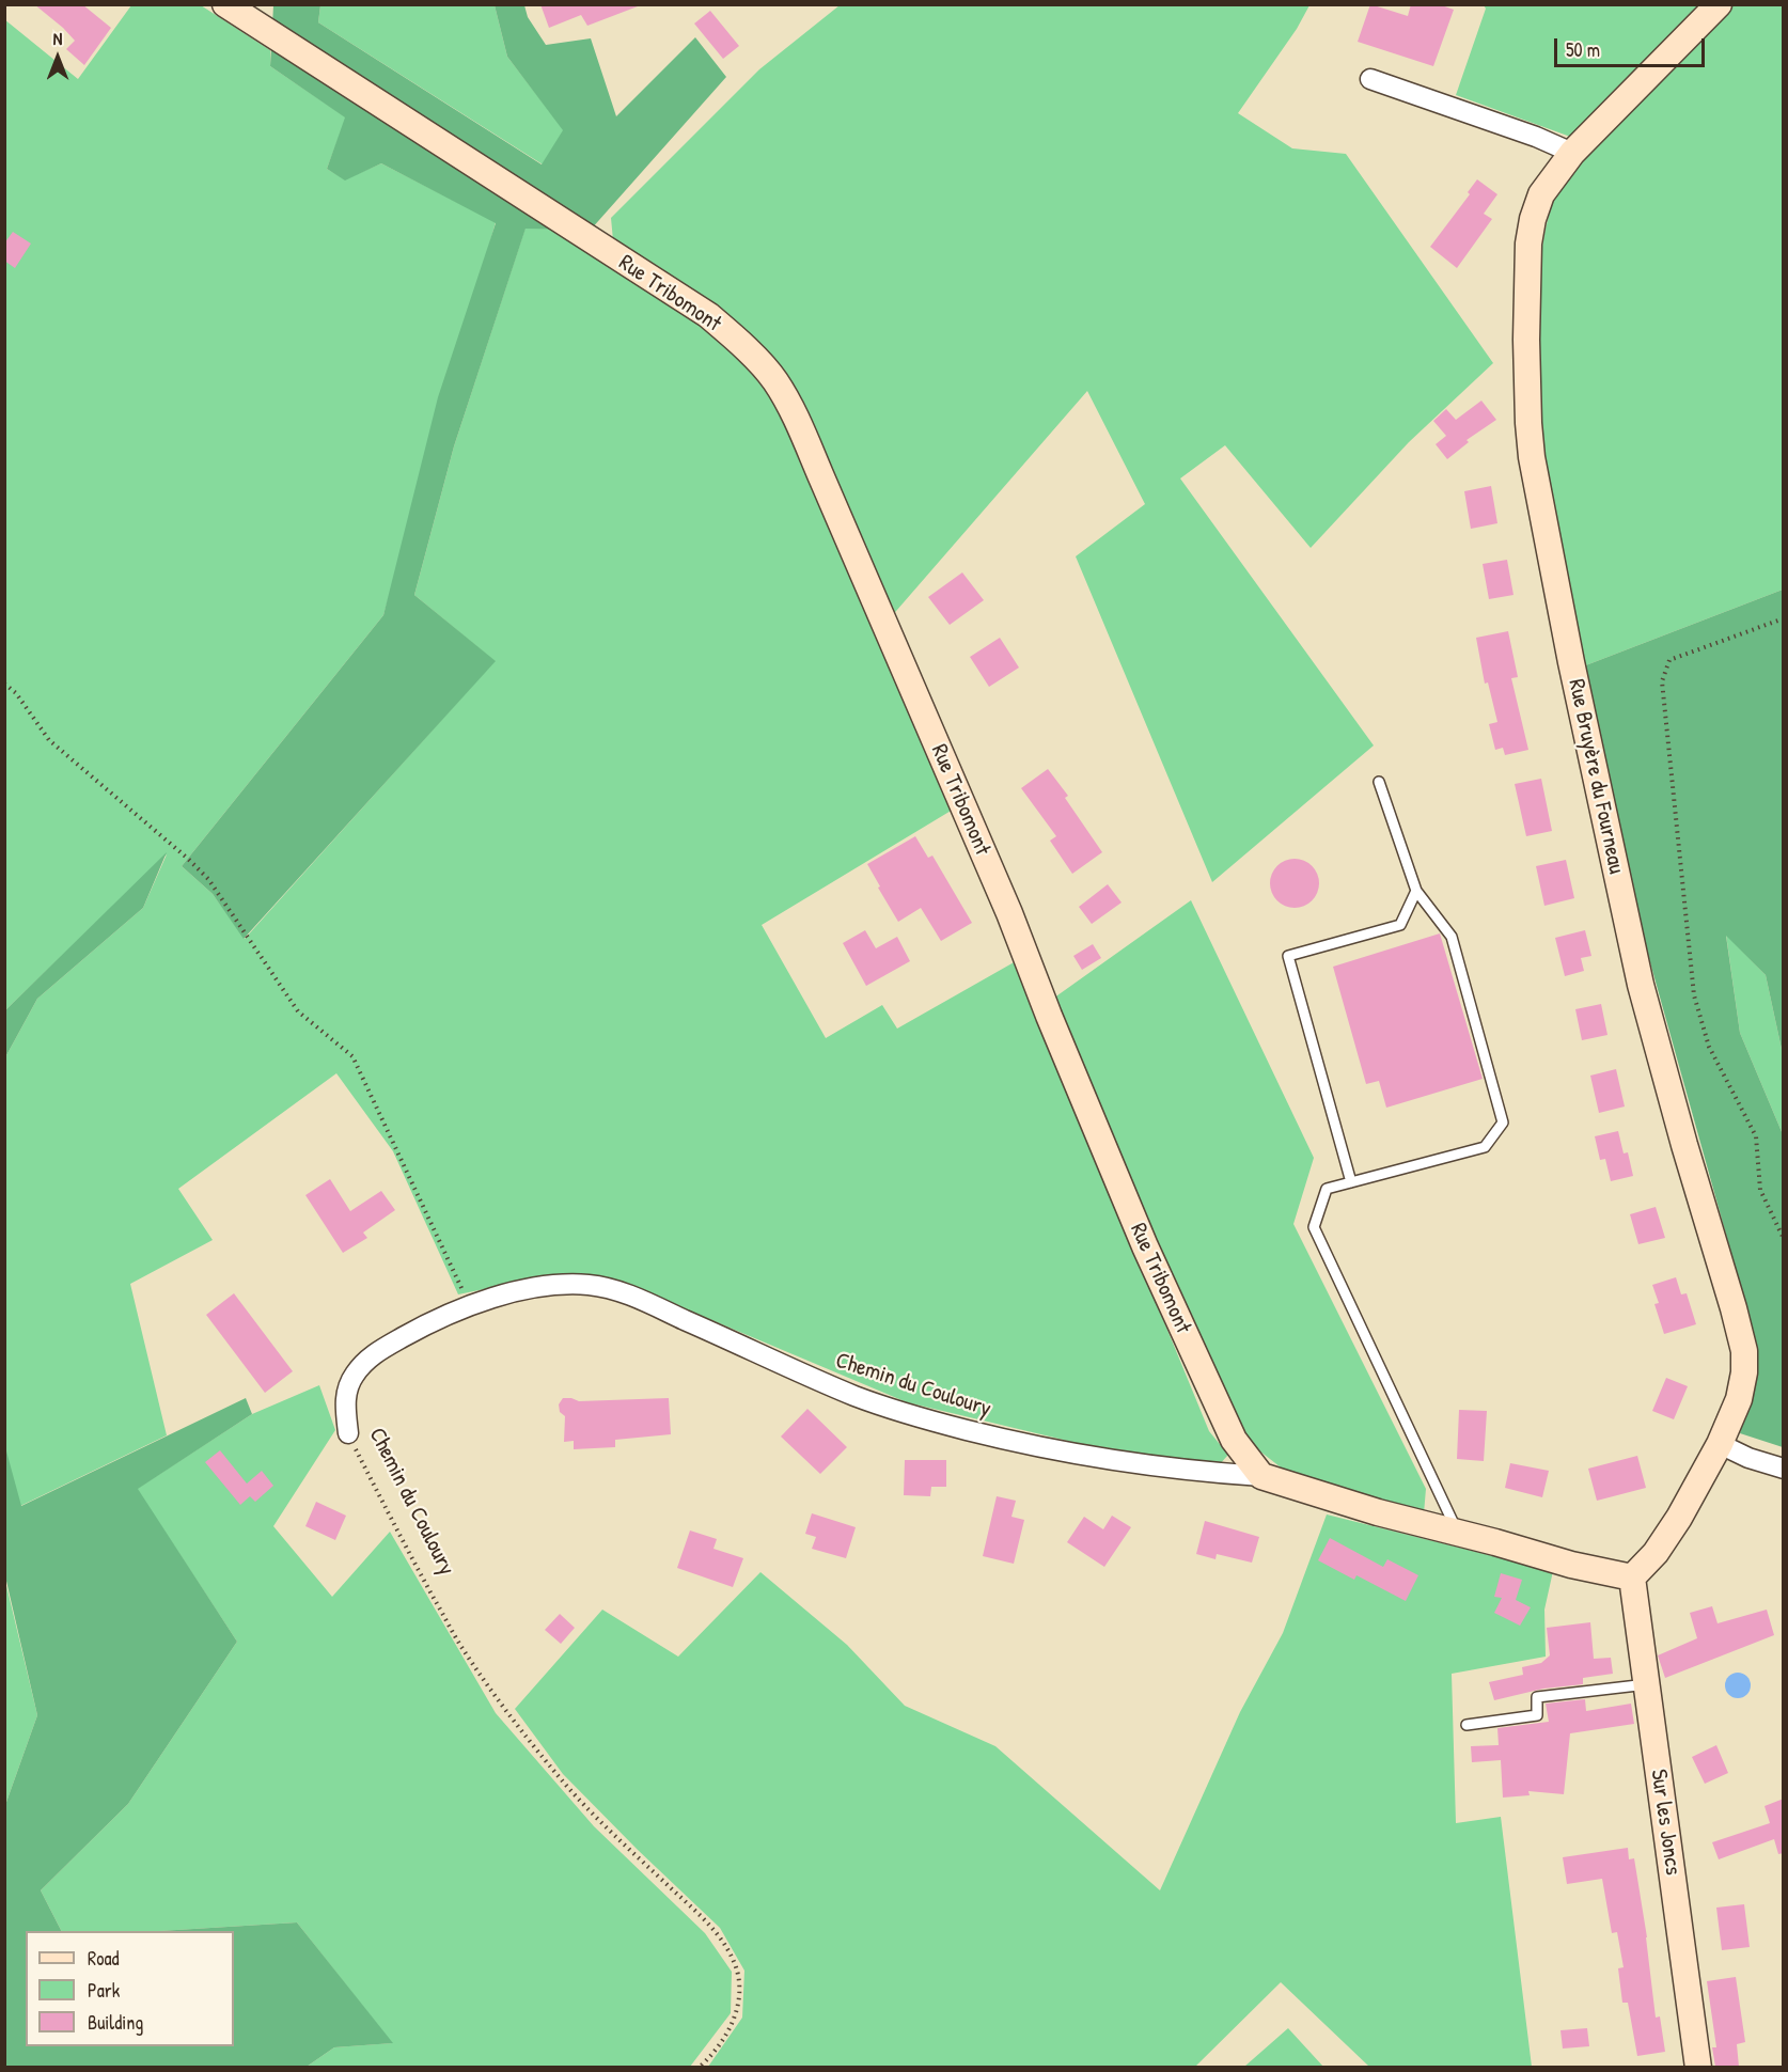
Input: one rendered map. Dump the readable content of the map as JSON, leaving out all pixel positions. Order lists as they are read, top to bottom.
{
  "streets": {
    "street": [
      "Rue Tribomont",
      "Rue Bruyère du Fourneau",
      "Chemin du Couloury",
      "Sur les Joncs"
    ]
  },
  "crossings": [
    ["Rue Tribomont", "Chemin du Couloury"],
    ["Rue Bruyère du Fourneau", "Sur les Joncs"]
  ],
  "legend": ["Road", "Park", "Building"],
  "scale_bar": "50 m",
  "north": "top"
}
